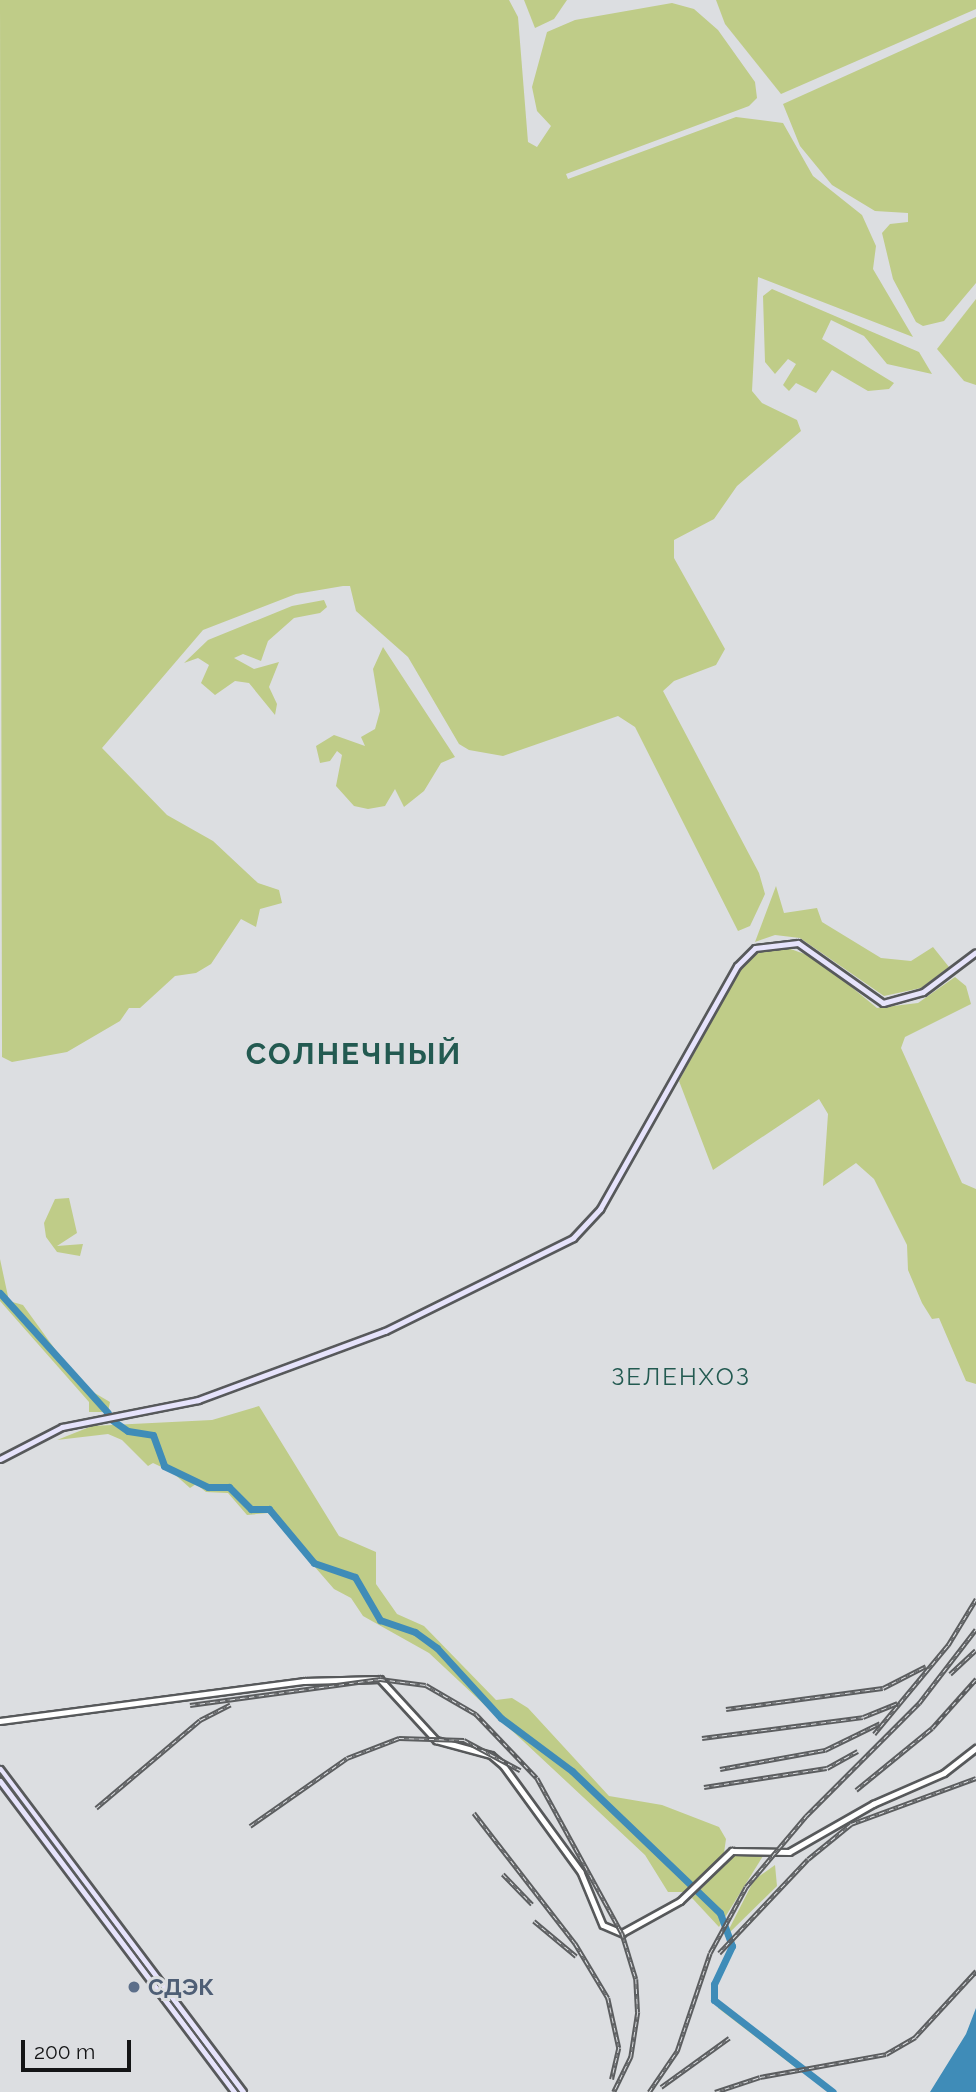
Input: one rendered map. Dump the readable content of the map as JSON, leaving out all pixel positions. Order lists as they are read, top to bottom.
{
  "districts": ["СОЛНЕЧНЫЙ", "ЗЕЛЕНХОЗ"],
  "places": ["СДЭК"],
  "scale_bar": "200 m"
}
